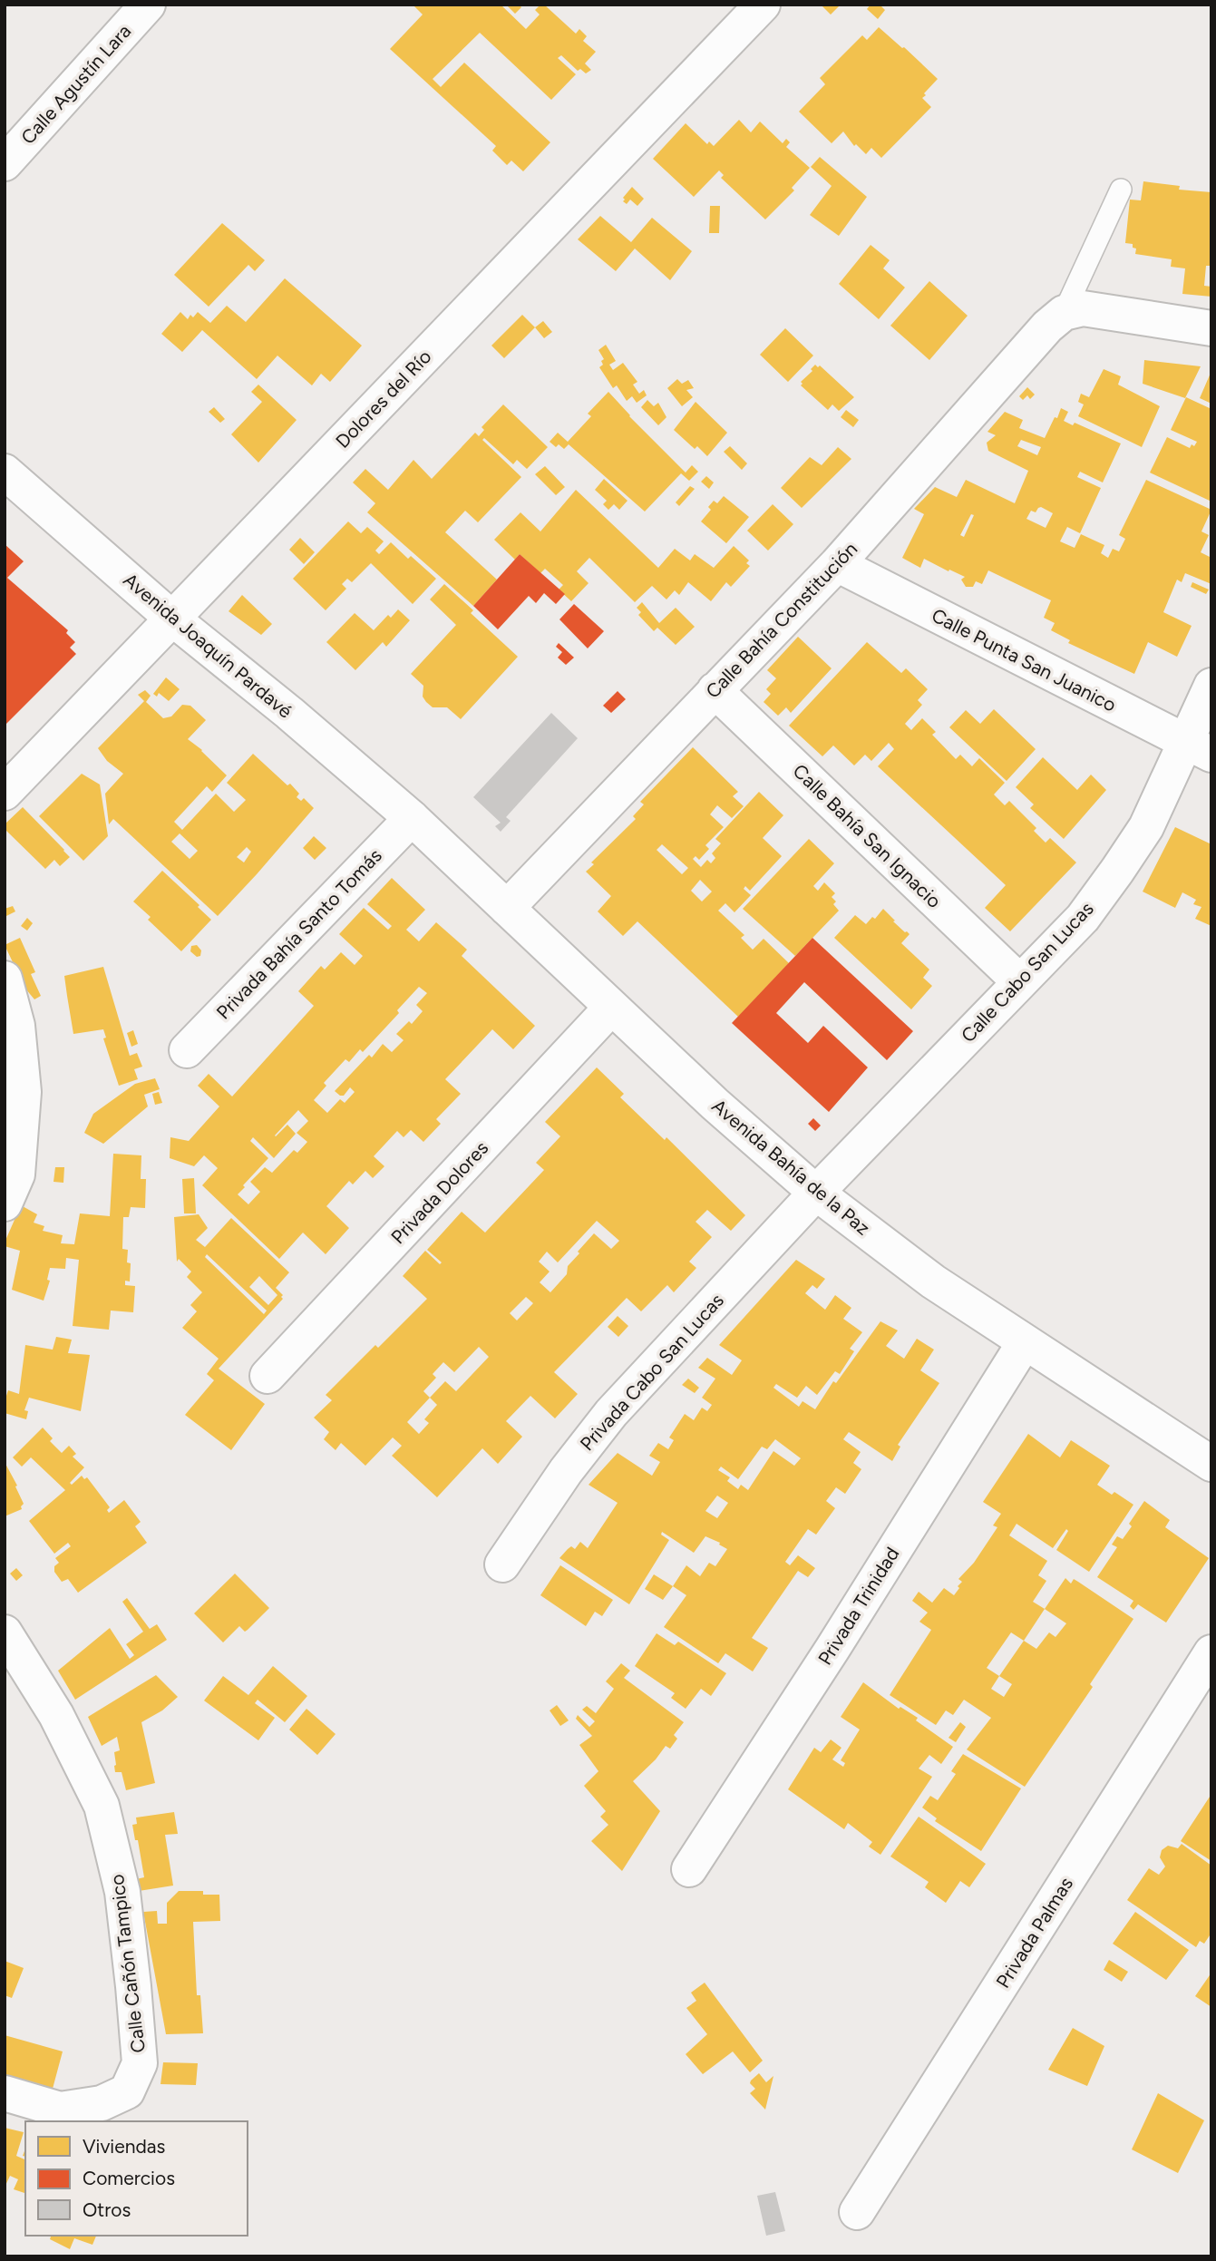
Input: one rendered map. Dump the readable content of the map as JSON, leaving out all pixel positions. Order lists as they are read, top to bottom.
{
  "streets": {
    "street": [
      "Calle Agustín Lara",
      "Dolores del Río",
      "Calle Bahía Constitución",
      "Avenida Joaquín Pardavé",
      "Calle Punta San Juanico",
      "Calle Bahía San Ignacio",
      "Privada Bahía Santo Tomás",
      "Calle Cabo San Lucas",
      "Avenida Bahía de la Paz",
      "Privada Dolores",
      "Privada Cabo San Lucas",
      "Privada Trinidad",
      "Privada Palmas",
      "Calle Cañón Tampico"
    ]
  },
  "crossings": [
    ["Dolores del Río", "Avenida Joaquín Pardavé"],
    ["Calle Bahía Constitución", "Calle Punta San Juanico"],
    ["Calle Bahía Constitución", "Calle Bahía San Ignacio"],
    ["Calle Bahía Constitución", "Avenida Bahía de la Paz"],
    ["Avenida Joaquín Pardavé", "Privada Bahía Santo Tomás"],
    ["Avenida Joaquín Pardavé", "Avenida Bahía de la Paz"],
    ["Calle Punta San Juanico", "Calle Cabo San Lucas"],
    ["Calle Bahía San Ignacio", "Calle Cabo San Lucas"],
    ["Privada Bahía Santo Tomás", "Avenida Bahía de la Paz"],
    ["Calle Cabo San Lucas", "Avenida Bahía de la Paz"],
    ["Calle Cabo San Lucas", "Privada Cabo San Lucas"],
    ["Avenida Bahía de la Paz", "Privada Dolores"],
    ["Avenida Bahía de la Paz", "Privada Cabo San Lucas"],
    ["Avenida Bahía de la Paz", "Privada Trinidad"]
  ],
  "legend": ["Viviendas", "Comercios", "Otros"]
}
